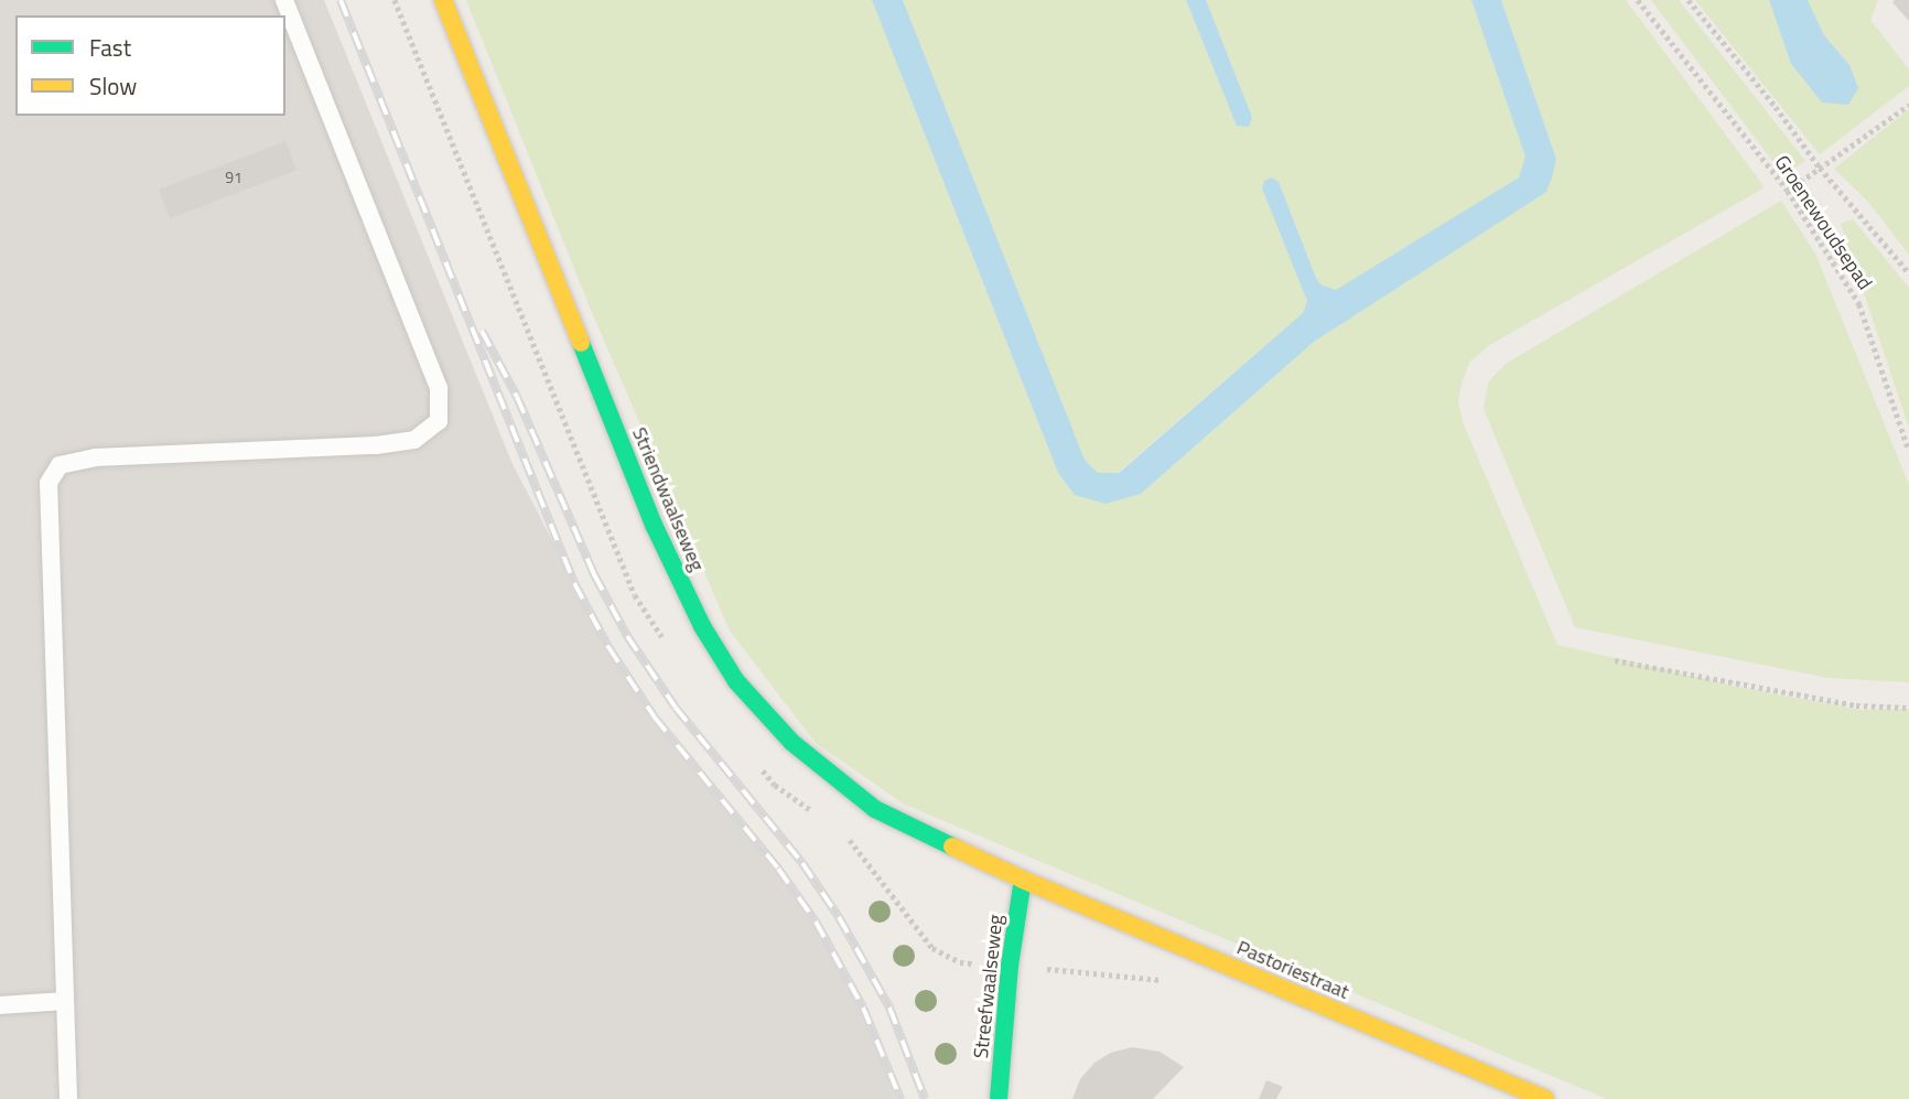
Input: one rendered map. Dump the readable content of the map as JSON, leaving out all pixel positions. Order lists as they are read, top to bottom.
{
  "streets": {
    "street": ["Striendwaalseweg", "Pastoriestraat", "Streefwaalseweg"],
    "path": ["Groenewoudsepad"]
  },
  "crossings": [
    ["Striendwaalseweg", "Pastoriestraat"],
    ["Striendwaalseweg", "Streefwaalseweg"],
    ["Pastoriestraat", "Streefwaalseweg"]
  ],
  "house_numbers": ["91"],
  "legend": ["Fast", "Slow"]
}
